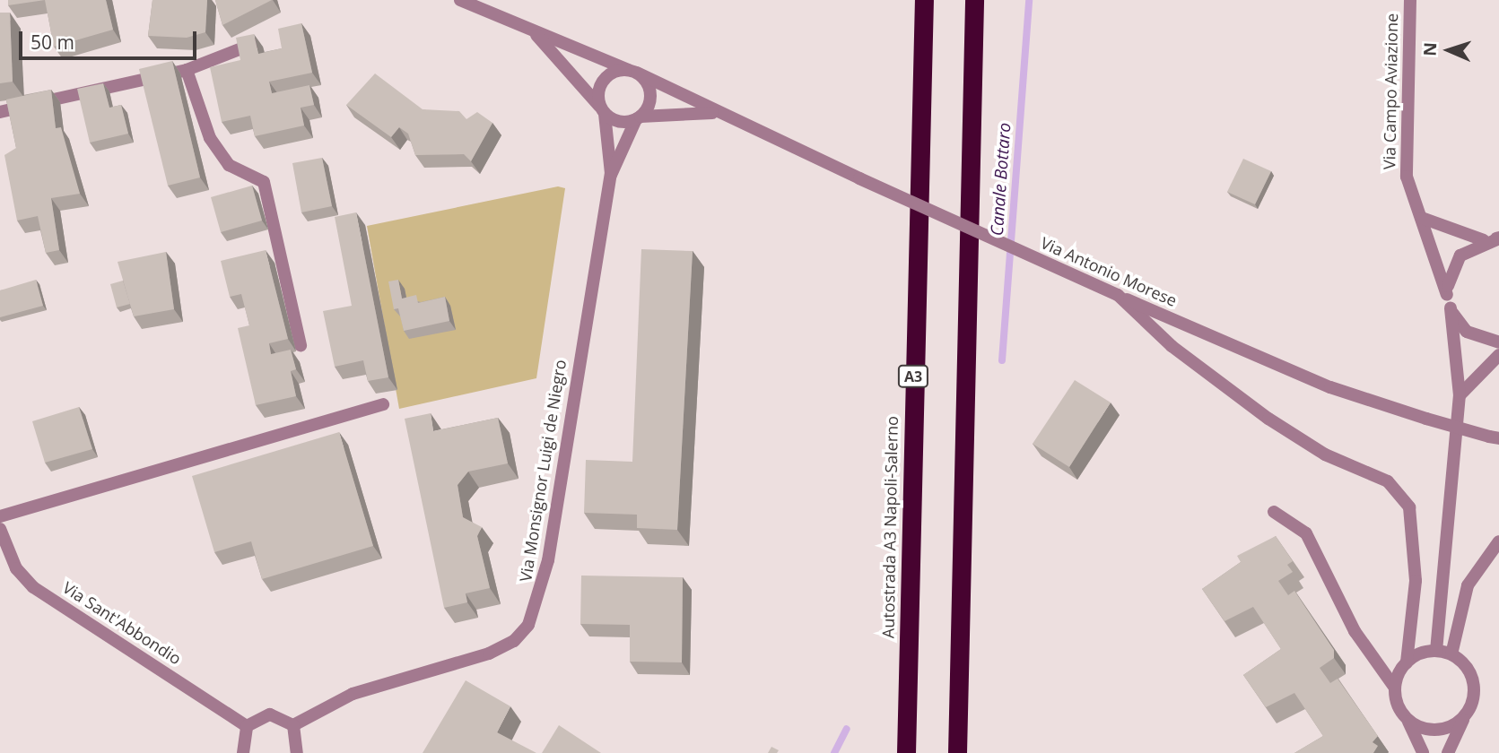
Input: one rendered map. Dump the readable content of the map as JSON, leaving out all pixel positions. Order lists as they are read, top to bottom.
{
  "streets": {
    "highway": ["A3", "Autostrada A3 Napoli-Salerno"],
    "street": [
      "Via Campo Aviazione",
      "Via Antonio Morese",
      "Via Monsignor Luigi de Niegro",
      "Via Sant'Abbondio"
    ]
  },
  "water": ["Canale Bottaro"],
  "scale_bar": "50 m",
  "north": "left"
}
